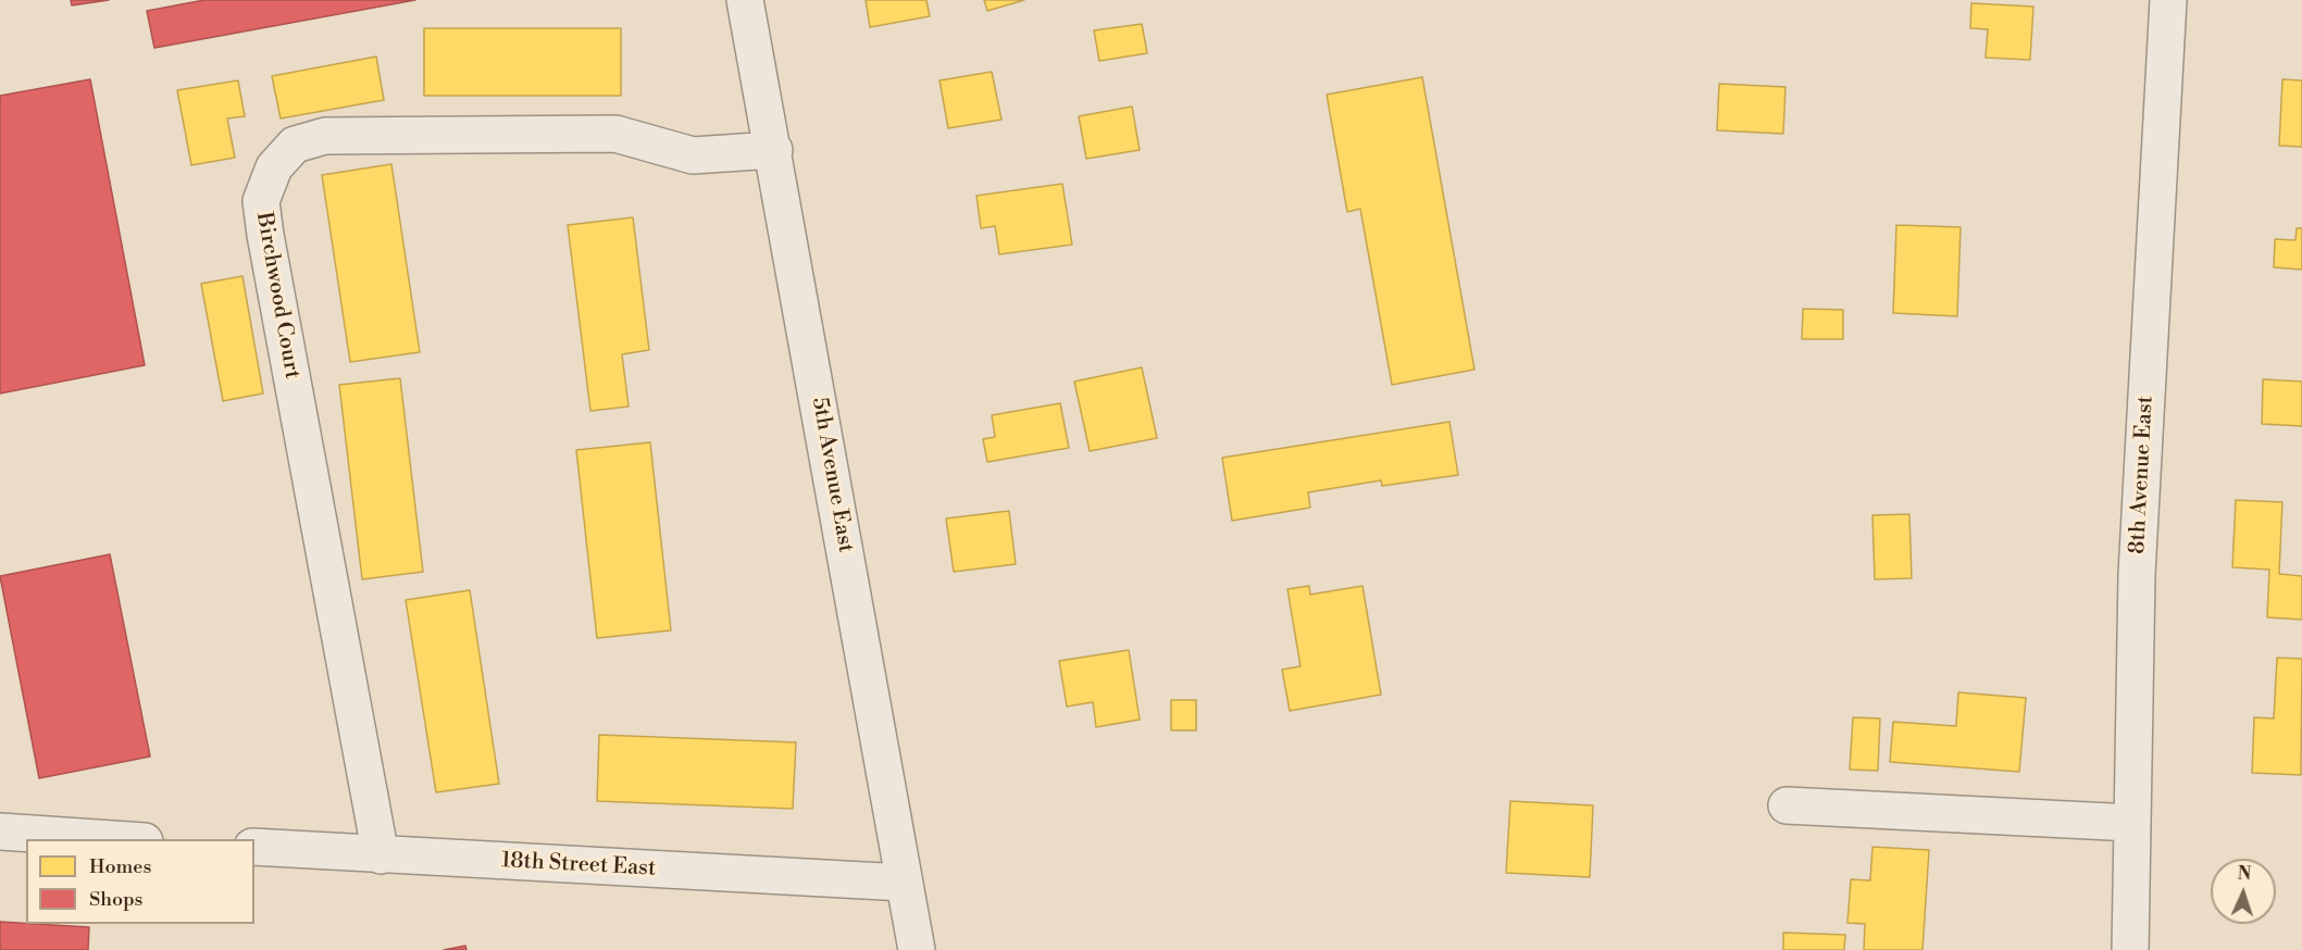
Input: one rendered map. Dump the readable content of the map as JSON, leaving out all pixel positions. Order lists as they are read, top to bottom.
{
  "streets": {
    "street": [
      "Birchwood Court",
      "5th Avenue East",
      "8th Avenue East",
      "18th Street East"
    ]
  },
  "crossings": [
    ["Birchwood Court", "5th Avenue East"],
    ["Birchwood Court", "18th Street East"],
    ["5th Avenue East", "18th Street East"]
  ],
  "legend": ["Homes", "Shops"],
  "north": "top"
}
